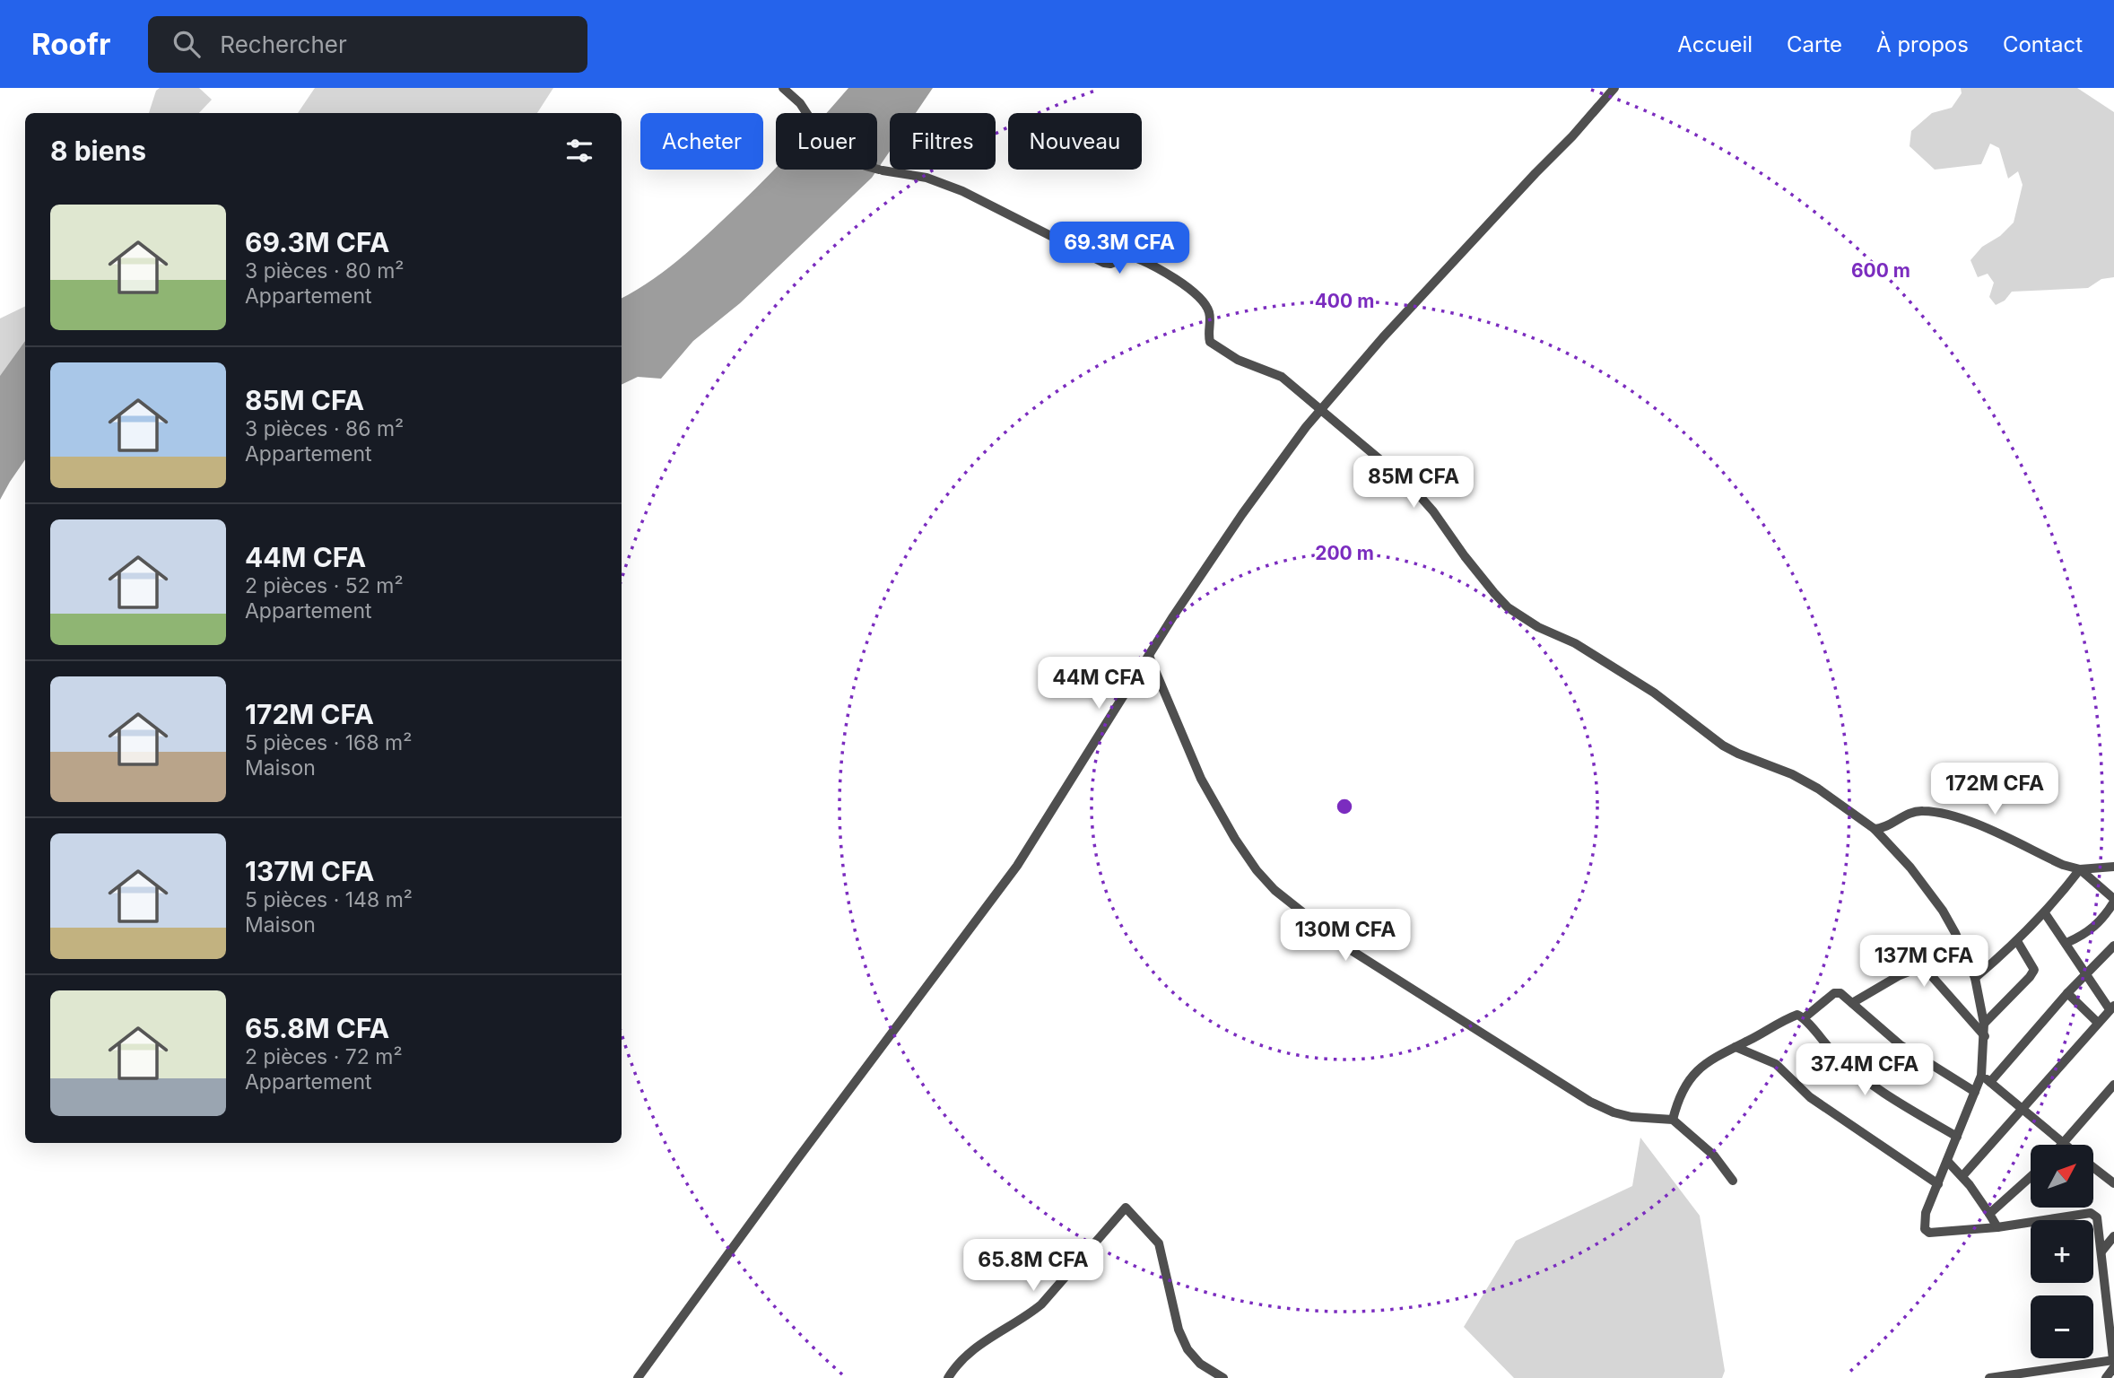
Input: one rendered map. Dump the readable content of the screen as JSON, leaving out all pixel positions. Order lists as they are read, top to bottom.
{
  "north": "top right",
  "page": {
    "header": "Roofr",
    "search": "Rechercher",
    "nav": [
      "Accueil",
      "Carte",
      "À propos",
      "Contact"
    ],
    "chip": [
      "Acheter",
      "Louer",
      "Filtres",
      "Nouveau"
    ],
    "heading": "8 biens",
    "list": [
      {
        "name": "69.3M CFA",
        "note": "3 pièces · 80 m² · Appartement"
      },
      {
        "name": "85M CFA",
        "note": "3 pièces · 86 m² · Appartement"
      },
      {
        "name": "44M CFA",
        "note": "2 pièces · 52 m² · Appartement"
      },
      {
        "name": "172M CFA",
        "note": "5 pièces · 168 m² · Maison"
      },
      {
        "name": "137M CFA",
        "note": "5 pièces · 148 m² · Maison"
      },
      {
        "name": "65.8M CFA",
        "note": "2 pièces · 72 m² · Appartement"
      }
    ],
    "price": [
      "69.3M CFA",
      "85M CFA",
      "44M CFA",
      "172M CFA",
      "130M CFA",
      "137M CFA",
      "37.4M CFA",
      "65.8M CFA"
    ],
    "map_buttons": ["+", "−"]
  },
  "rings": ["600 m", "400 m", "200 m"]
}
